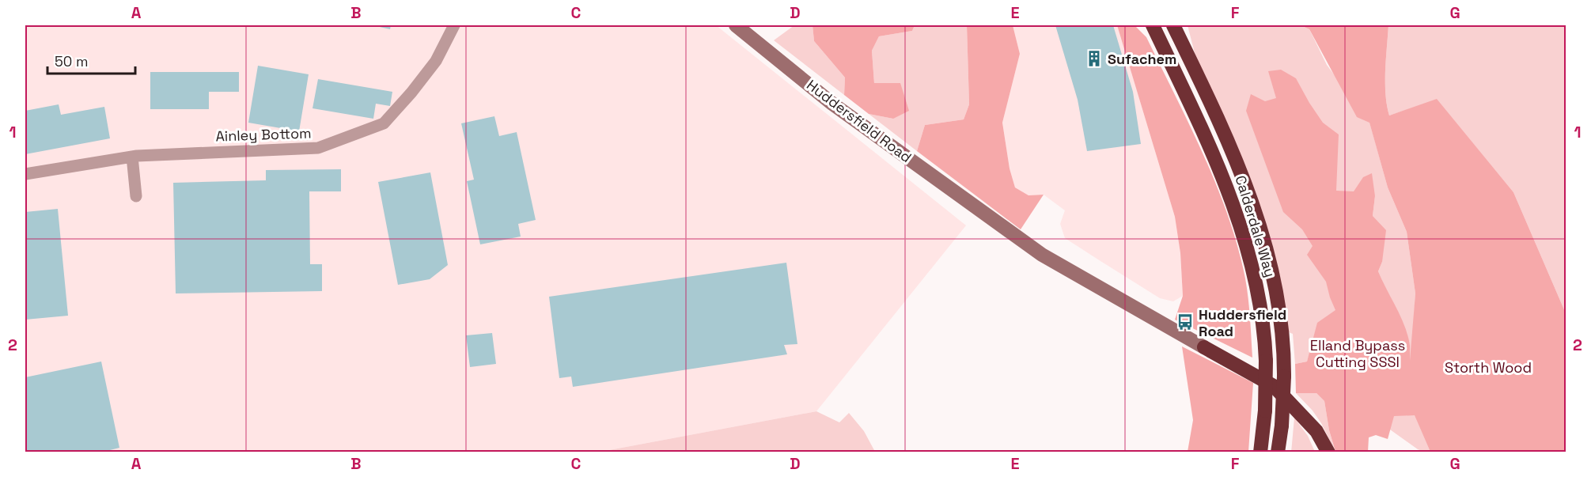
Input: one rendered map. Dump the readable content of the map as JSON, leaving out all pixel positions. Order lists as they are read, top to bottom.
{
  "streets": {
    "highway": ["Calderdale Way"],
    "street": ["Huddersfield Road", "Ainley Bottom"]
  },
  "parks": ["Elland Bypass Cutting SSSI", "Storth Wood"],
  "places": {
    "building": ["Sufachem"],
    "bus stop": ["Huddersfield Road"]
  },
  "scale_bar": "50 m",
  "grid": {
    "columns": [
      "A",
      "B",
      "C",
      "D",
      "E",
      "F",
      "G"
    ],
    "rows": ["1", "2"]
  }
}
